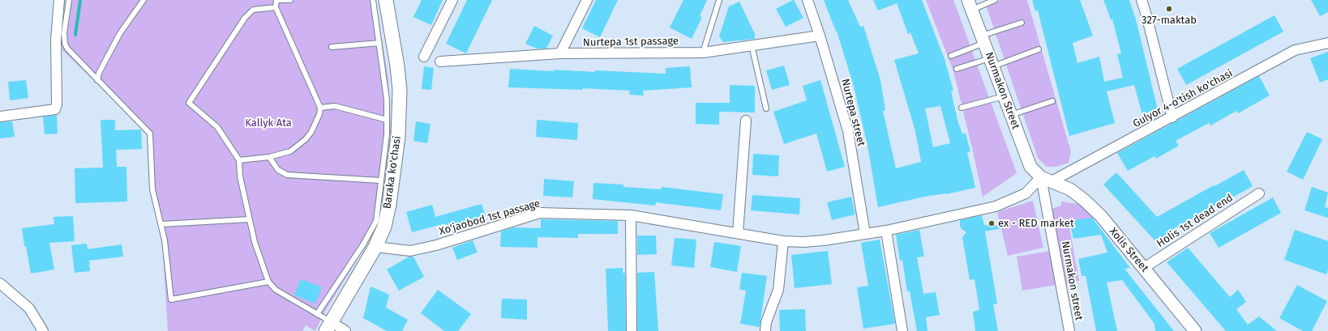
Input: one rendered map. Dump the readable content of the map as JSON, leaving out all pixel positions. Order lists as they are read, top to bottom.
{
  "streets": {
    "main road": ["Baraka ko'chasi"],
    "street": [
      "Nurtepa 1st passage",
      "Nurmakon Street",
      "Gulyor 4-o'tish ko'chasi",
      "Nurtepa street",
      "Xo'jaobod 1st passage",
      "Holis 1st dead end",
      "Xolis Street",
      "Nurmakon street"
    ]
  },
  "crossings": [
    ["Nurtepa 1st passage", "Nurtepa street"],
    ["Nurmakon Street", "Gulyor 4-o'tish ko'chasi"],
    ["Nurmakon Street", "Xolis Street"],
    ["Nurmakon Street", "Nurmakon street"],
    ["Gulyor 4-o'tish ko'chasi", "Xolis Street"],
    ["Gulyor 4-o'tish ko'chasi", "Nurmakon street"],
    ["Baraka ko'chasi", "Xo'jaobod 1st passage"],
    ["Holis 1st dead end", "Xolis Street"],
    ["Xolis Street", "Nurmakon street"]
  ],
  "parks": ["Kallyk Ata"],
  "places": ["327-maktab", "ex - RED market"]
}
